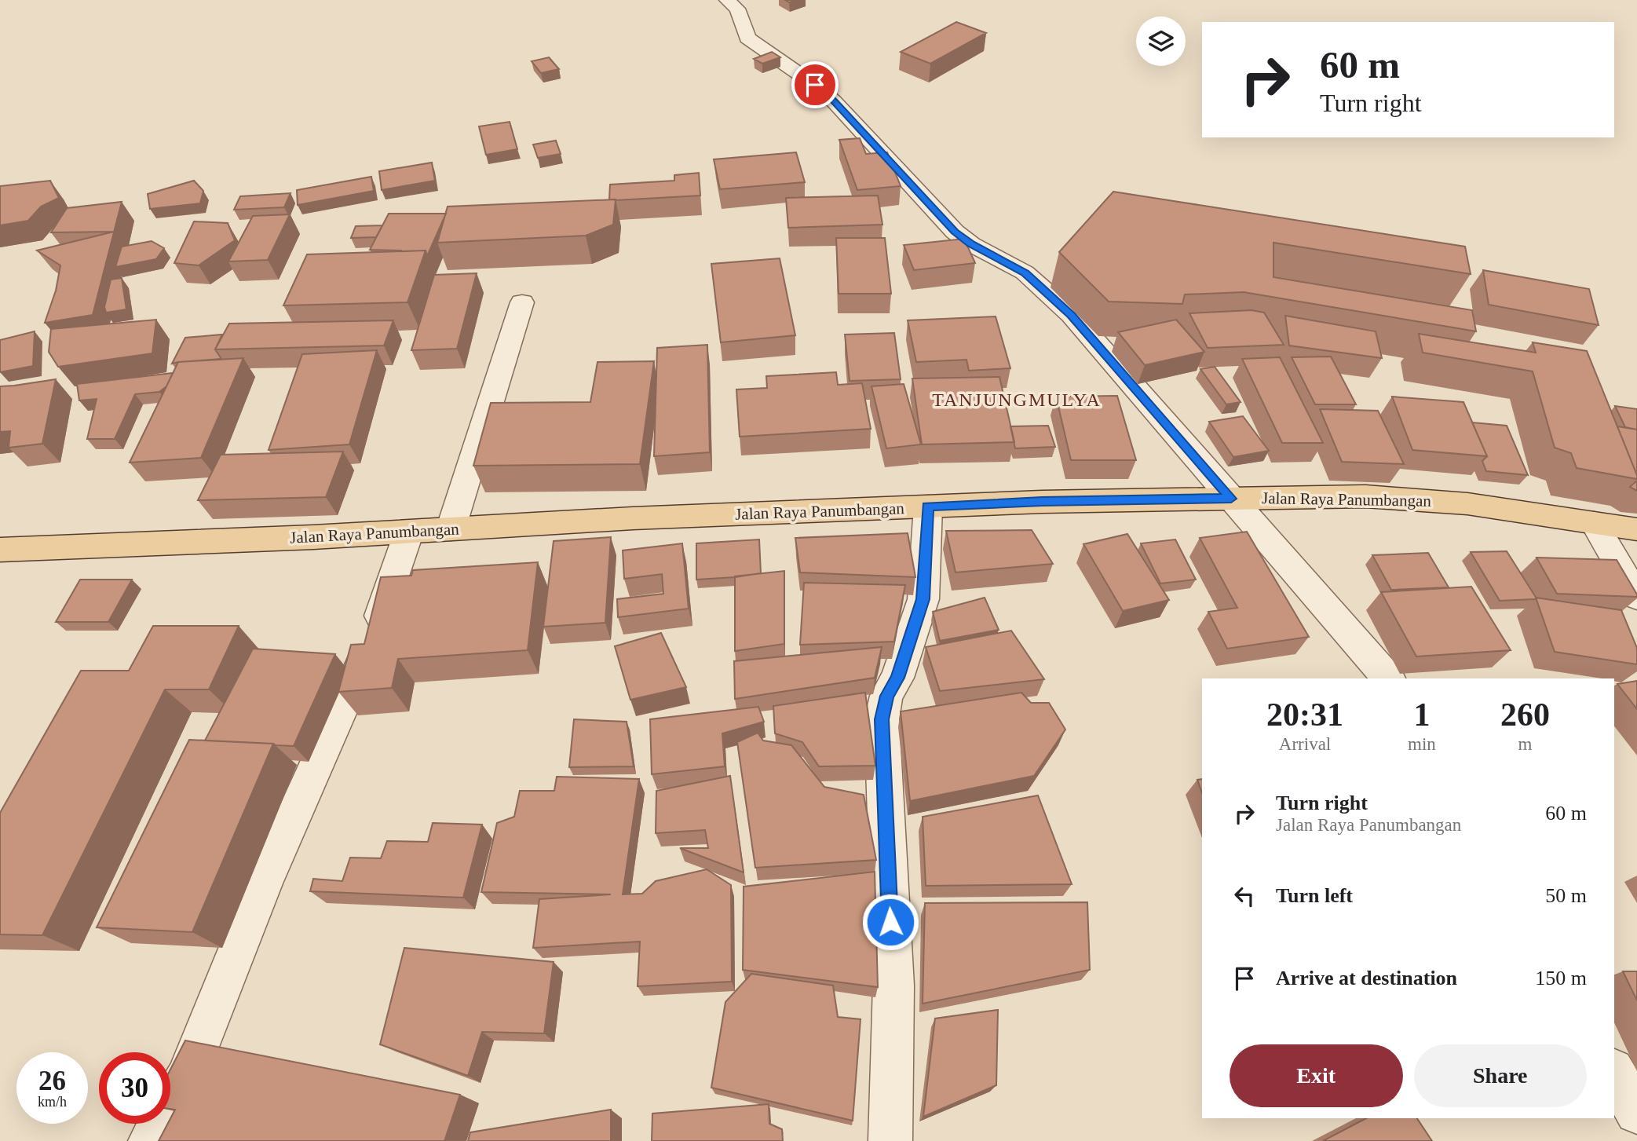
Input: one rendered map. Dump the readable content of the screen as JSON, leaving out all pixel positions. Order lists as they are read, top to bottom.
{
  "streets": {
    "main road": ["Jalan Raya Panumbangan"]
  },
  "districts": ["TANJUNGMULYA"],
  "page": {
    "turn": ["60 m", "Turn right"],
    "eta": [
      "20:31",
      "Arrival",
      "1",
      "min",
      "260",
      "m"
    ],
    "list": [
      {
        "name": "Turn right",
        "note": "Jalan Raya Panumbangan",
        "value": "60 m"
      },
      {
        "name": "Turn left",
        "value": "50 m"
      },
      {
        "name": "Arrive at destination",
        "value": "150 m"
      }
    ],
    "buttons": ["Exit", "Share"],
    "speed": "26 km/h",
    "limit": "30"
  }
}
